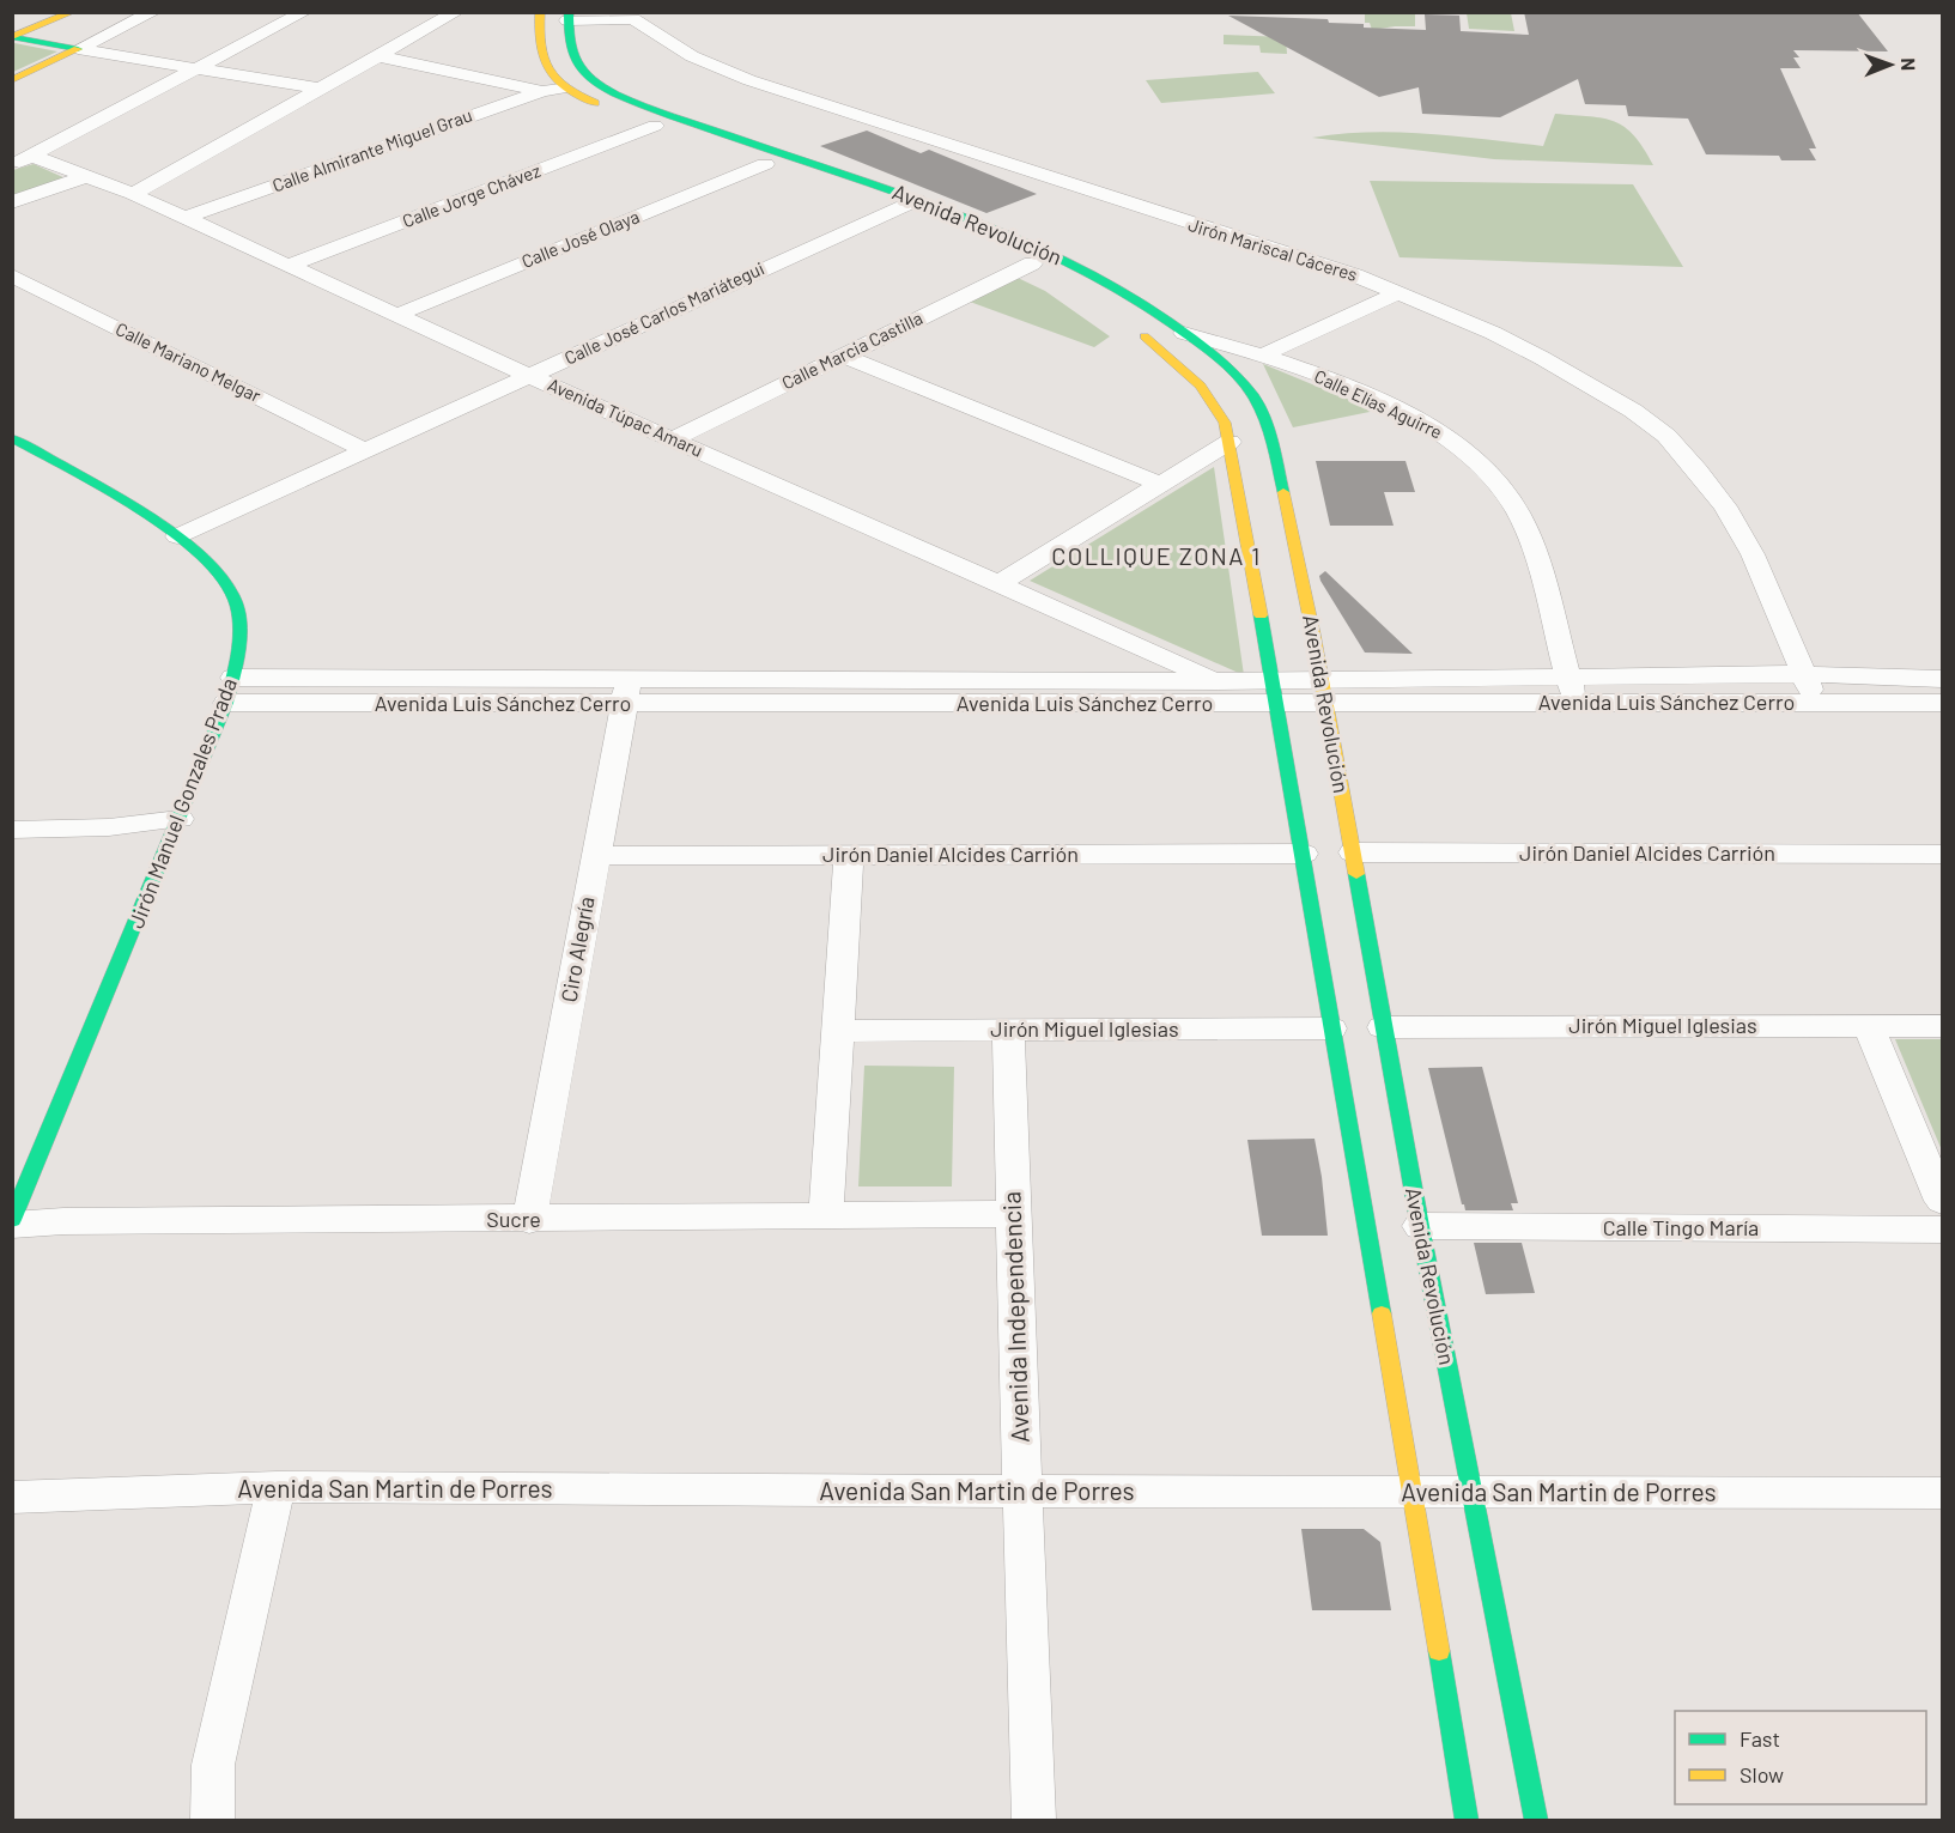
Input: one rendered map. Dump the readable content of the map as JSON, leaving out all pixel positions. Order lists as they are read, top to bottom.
{
  "streets": {
    "main road": ["Avenida Revolución", "Jirón Manuel Gonzales Prada"],
    "street": [
      "Calle Almirante Miguel Grau",
      "Calle Jorge Chávez",
      "Calle José Olaya",
      "Jirón Mariscal Cáceres",
      "Calle José Carlos Mariátegui",
      "Calle Marcia Castilla",
      "Calle Mariano Melgar",
      "Calle Elías Aguirre",
      "Avenida Túpac Amaru",
      "Avenida Luis Sánchez Cerro",
      "Jirón Daniel Alcides Carrión",
      "Ciro Alegría",
      "Jirón Miguel Iglesias",
      "Sucre",
      "Calle Tingo María",
      "Avenida Independencia",
      "Avenida San Martin de Porres"
    ]
  },
  "crossings": [
    ["Calle Almirante Miguel Grau", "Avenida Revolución"],
    ["Calle Almirante Miguel Grau", "Avenida Túpac Amaru"],
    ["Calle Jorge Chávez", "Avenida Revolución"],
    ["Calle Jorge Chávez", "Avenida Túpac Amaru"],
    ["Avenida Revolución", "Calle José Olaya"],
    ["Avenida Revolución", "Jirón Mariscal Cáceres"],
    ["Avenida Revolución", "Calle José Carlos Mariátegui"],
    ["Avenida Revolución", "Calle Marcia Castilla"],
    ["Avenida Revolución", "Calle Elías Aguirre"],
    ["Avenida Revolución", "Avenida Luis Sánchez Cerro"],
    ["Avenida Revolución", "Jirón Daniel Alcides Carrión"],
    ["Avenida Revolución", "Jirón Miguel Iglesias"],
    ["Avenida Revolución", "Calle Tingo María"],
    ["Avenida Revolución", "Avenida San Martin de Porres"],
    ["Calle José Olaya", "Avenida Túpac Amaru"],
    ["Jirón Mariscal Cáceres", "Avenida Luis Sánchez Cerro"],
    ["Calle José Carlos Mariátegui", "Calle Mariano Melgar"],
    ["Calle José Carlos Mariátegui", "Avenida Túpac Amaru"],
    ["Calle José Carlos Mariátegui", "Jirón Manuel Gonzales Prada"],
    ["Calle Marcia Castilla", "Avenida Túpac Amaru"],
    ["Calle Elías Aguirre", "Avenida Luis Sánchez Cerro"],
    ["Avenida Túpac Amaru", "Avenida Luis Sánchez Cerro"],
    ["Avenida Luis Sánchez Cerro", "Jirón Manuel Gonzales Prada"],
    ["Avenida Luis Sánchez Cerro", "Ciro Alegría"],
    ["Jirón Manuel Gonzales Prada", "Sucre"],
    ["Jirón Daniel Alcides Carrión", "Ciro Alegría"],
    ["Ciro Alegría", "Sucre"],
    ["Jirón Miguel Iglesias", "Avenida Independencia"],
    ["Sucre", "Avenida Independencia"],
    ["Avenida Independencia", "Avenida San Martin de Porres"]
  ],
  "districts": ["COLLIQUE ZONA 1"],
  "legend": ["Fast", "Slow"],
  "north": "right"
}
